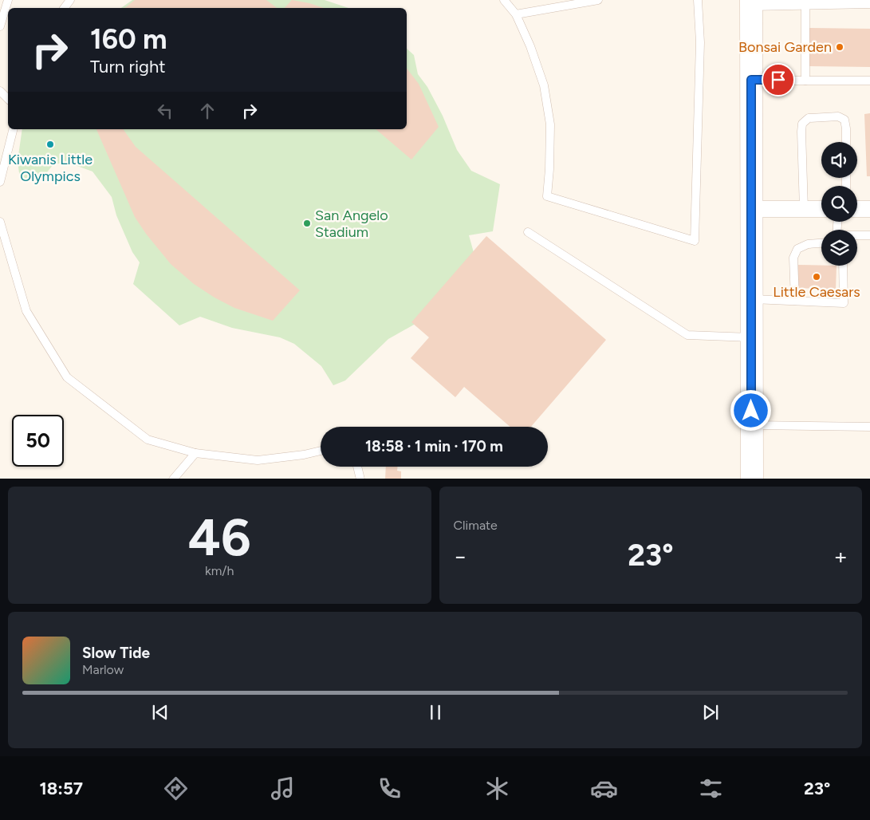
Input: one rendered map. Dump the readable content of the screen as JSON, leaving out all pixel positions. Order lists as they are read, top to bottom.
{
  "places": [
    "Bonsai Garden",
    "Kiwanis Little Olympics",
    "San Angelo Stadium",
    "Little Caesars"
  ],
  "page": {
    "turn": ["160 m", "Turn right"],
    "limit": "50",
    "trip": "18:58 · 1 min · 170 m",
    "tile": [
      ["46", "km/h"],
      "Climate"
    ],
    "heat": ["−", "23°", "+"],
    "song": ["Slow Tide", "Marlow"],
    "tabs": ["18:57", "23°"]
  }
}
